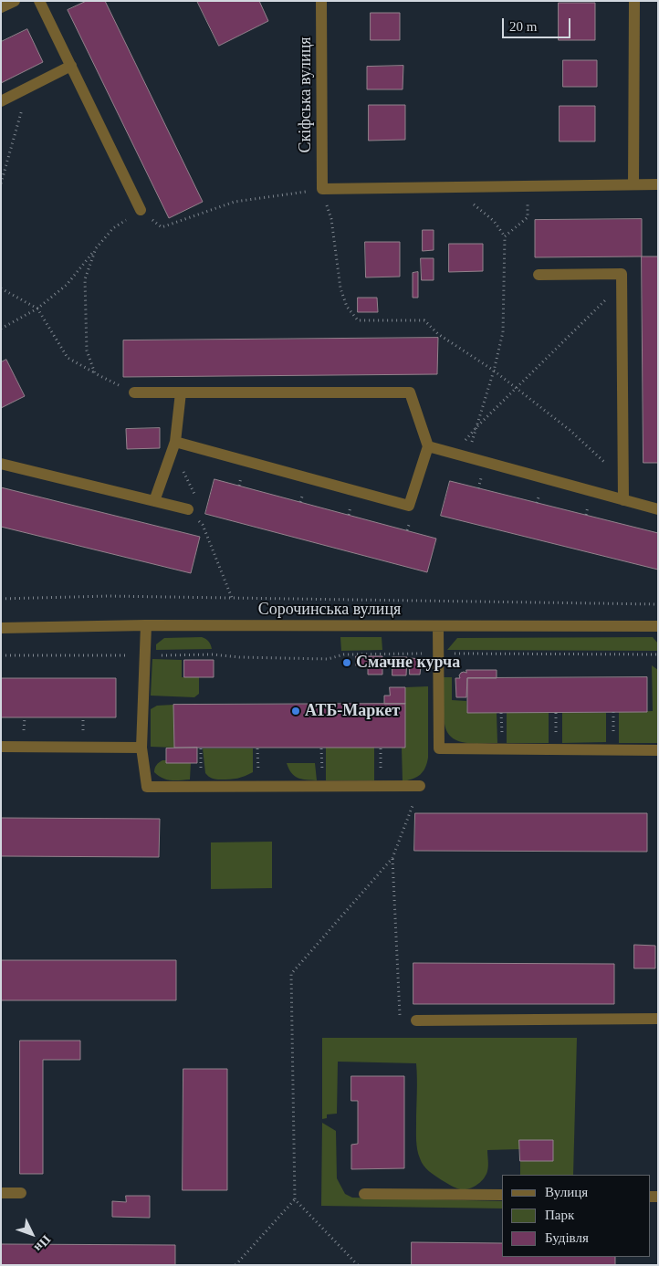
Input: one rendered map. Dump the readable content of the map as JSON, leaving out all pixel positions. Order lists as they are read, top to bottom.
{
  "streets": {
    "street": ["Скіфська вулиця", "Сорочинська вулиця"]
  },
  "places": ["Смачне курча", "АТБ-Маркет"],
  "legend": ["Вулиця", "Парк", "Будівля"],
  "scale_bar": "20 m",
  "north": "bottom right"
}
